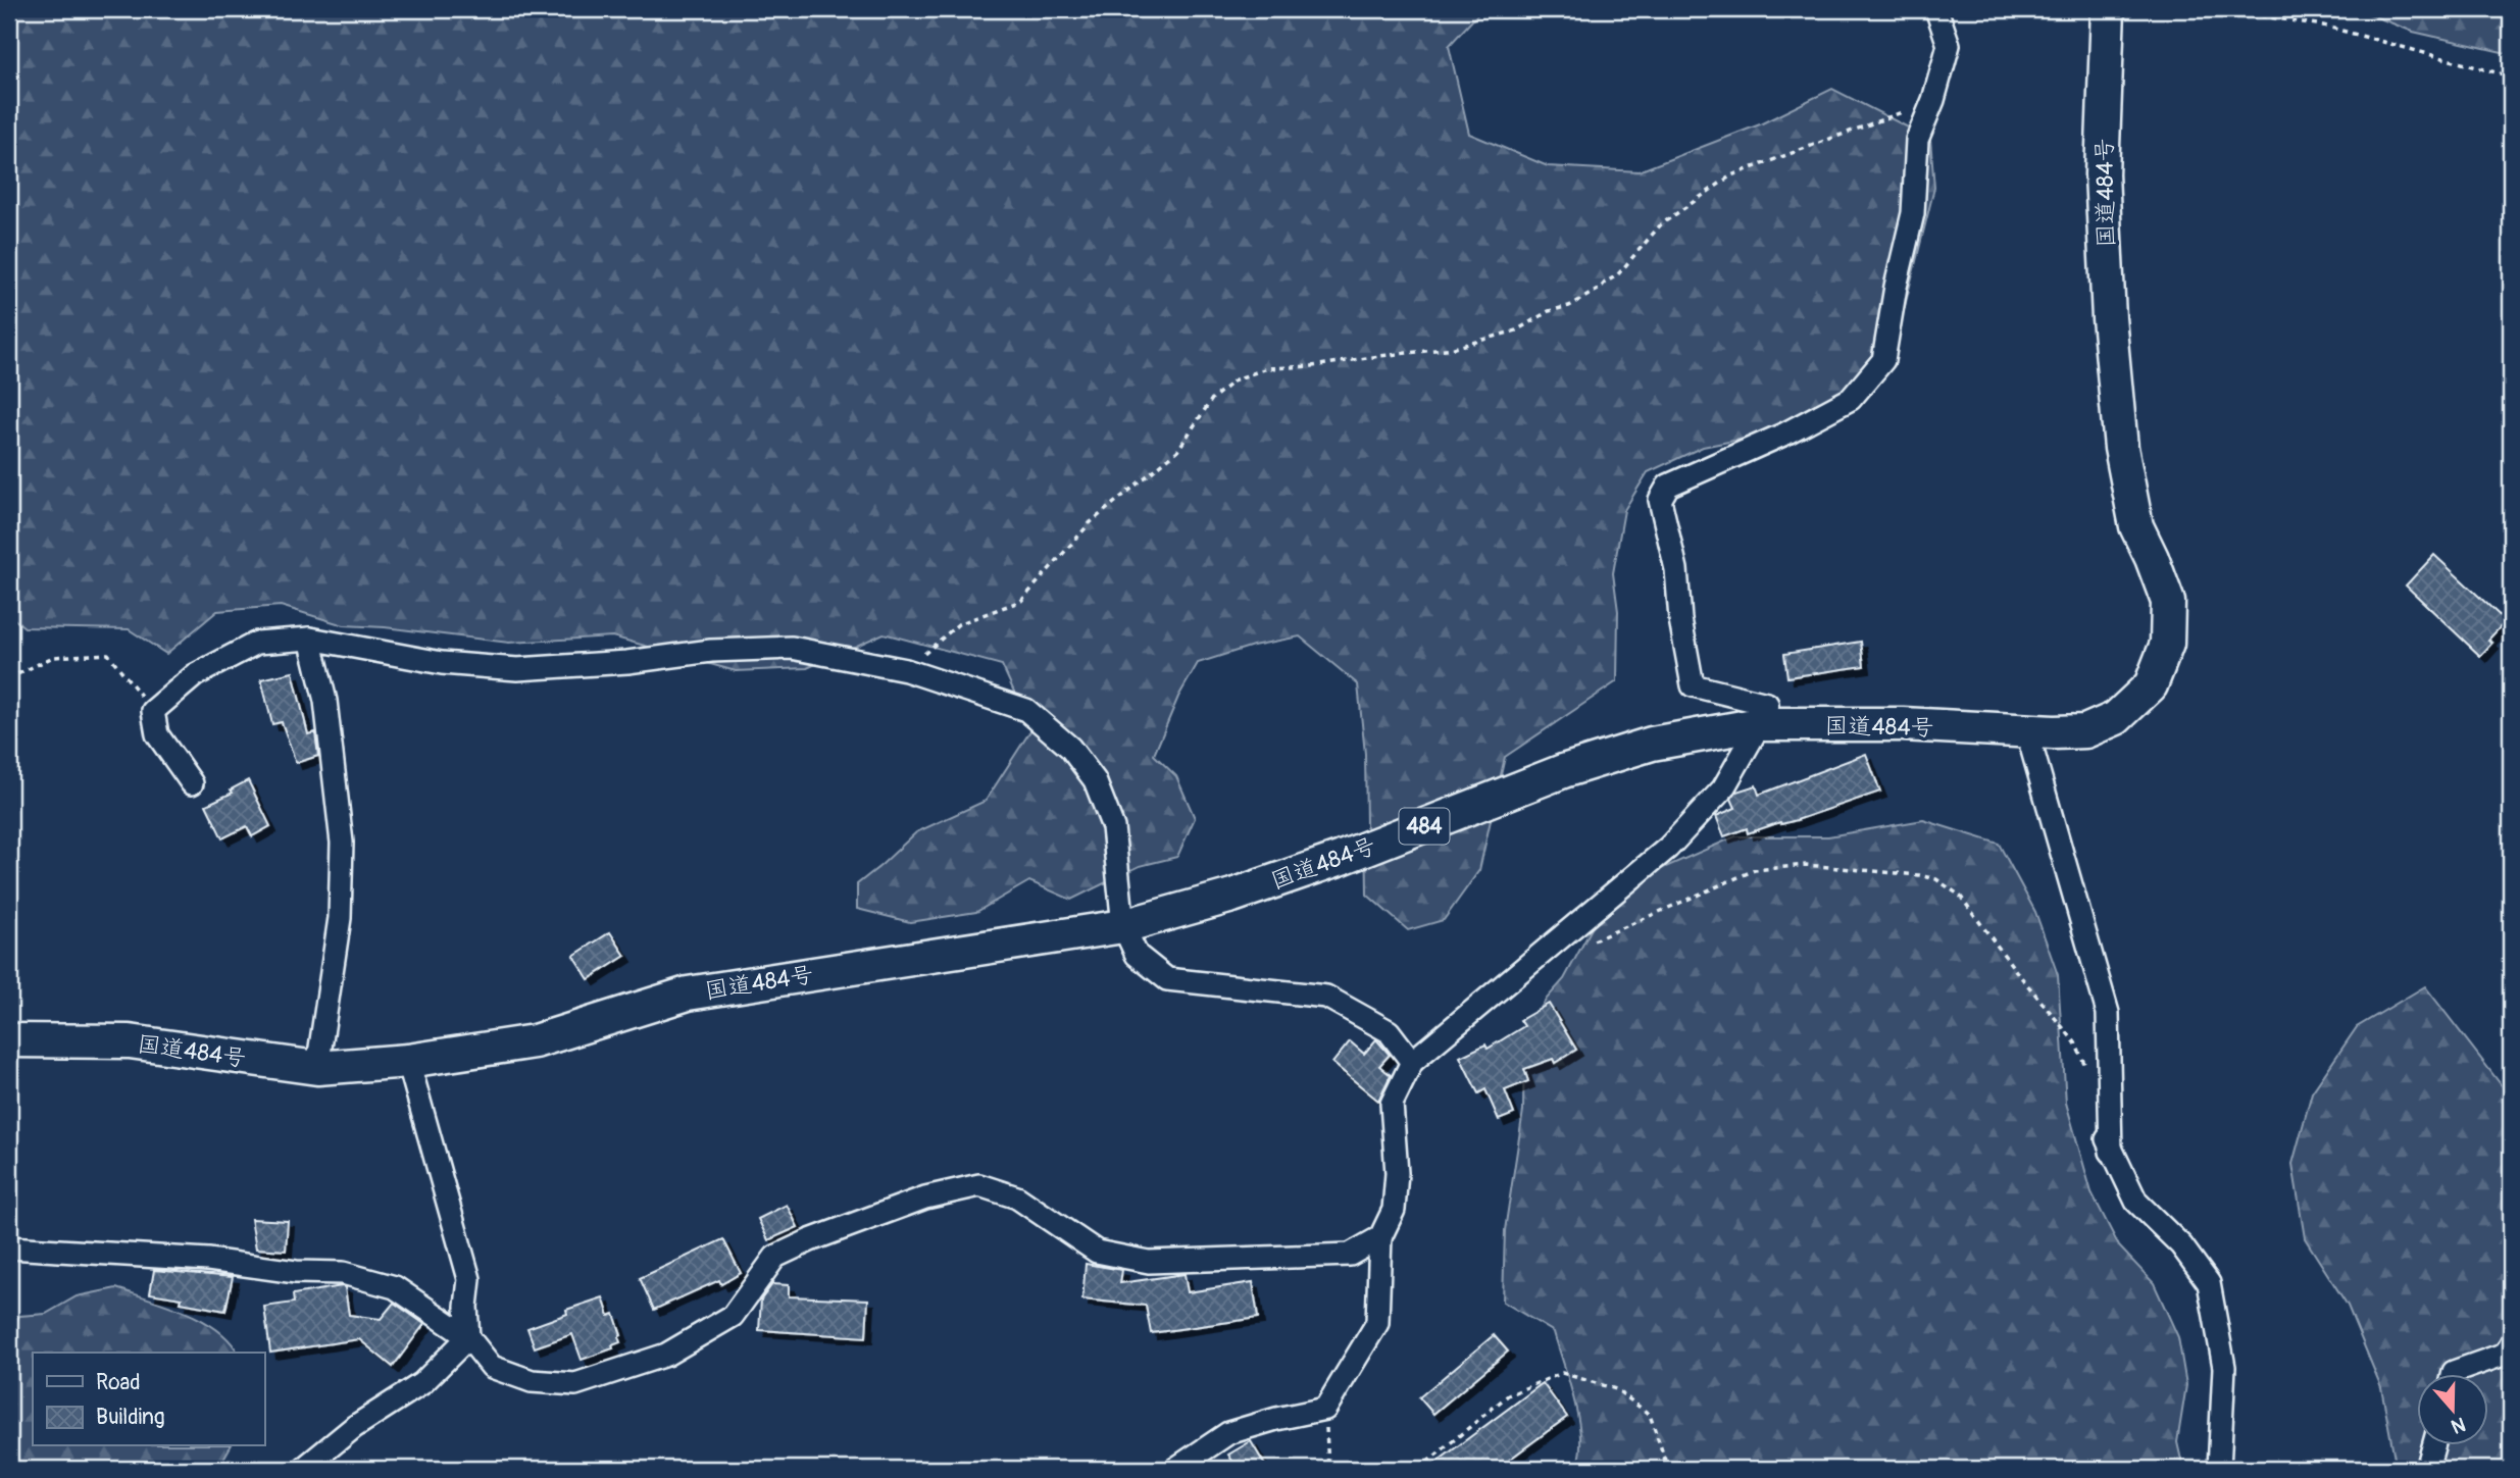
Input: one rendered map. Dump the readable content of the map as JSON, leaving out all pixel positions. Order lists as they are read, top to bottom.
{
  "streets": {
    "highway": ["国道484号", "484"]
  },
  "legend": ["Road", "Building"],
  "north": "bottom"
}
